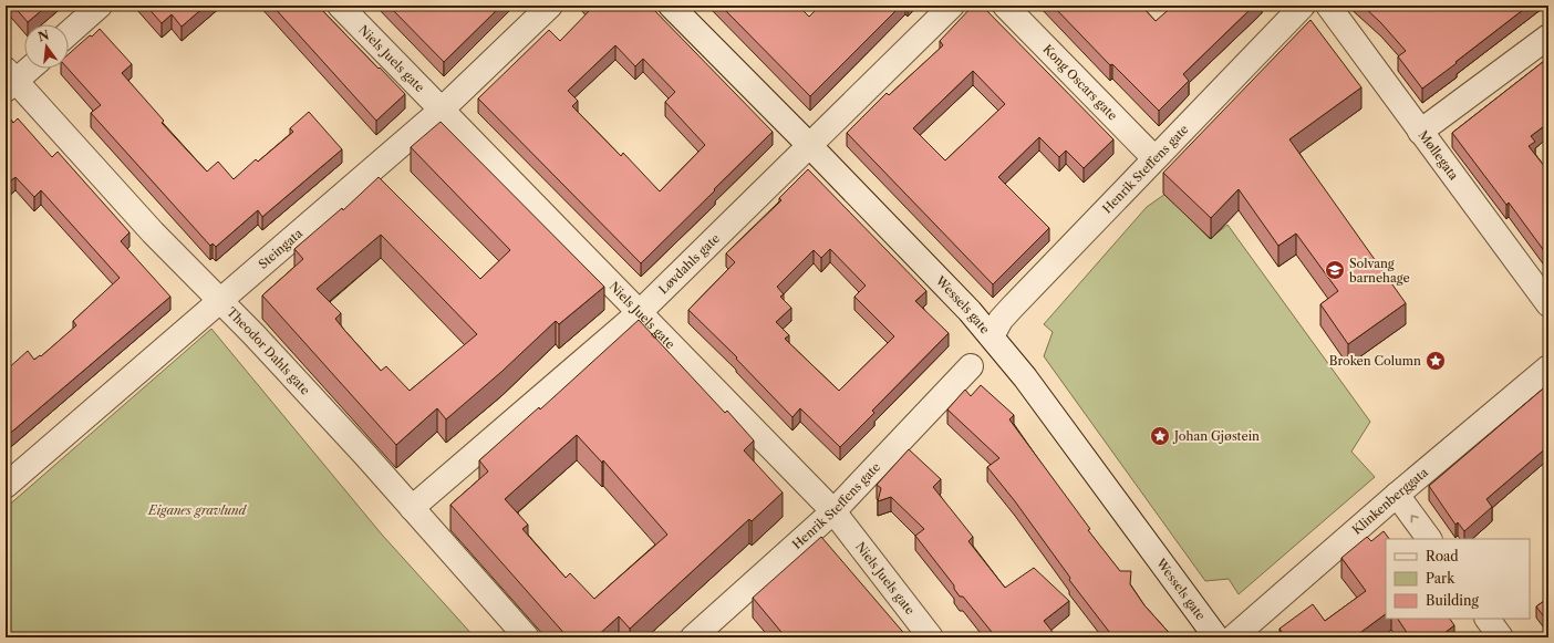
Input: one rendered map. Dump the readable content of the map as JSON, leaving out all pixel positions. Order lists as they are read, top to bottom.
{
  "streets": {
    "street": [
      "Niels Juels gate",
      "Kong Oscars gate",
      "Møllegata",
      "Henrik Steffens gate",
      "Steingata",
      "Løvdahls gate",
      "Wessels gate",
      "Theodor Dahls gate",
      "Klinkenberggata"
    ]
  },
  "crossings": [
    ["Niels Juels gate", "Henrik Steffens gate"],
    ["Niels Juels gate", "Steingata"],
    ["Niels Juels gate", "Løvdahls gate"],
    ["Kong Oscars gate", "Henrik Steffens gate"],
    ["Henrik Steffens gate", "Wessels gate"],
    ["Steingata", "Theodor Dahls gate"],
    ["Løvdahls gate", "Wessels gate"],
    ["Løvdahls gate", "Theodor Dahls gate"]
  ],
  "parks": ["Eiganes gravlund"],
  "places": {
    "school or university": ["Solvang barnehage"],
    "place": ["Broken Column", "Johan Gjøstein"]
  },
  "legend": ["Road", "Park", "Building"],
  "north": "top"
}
